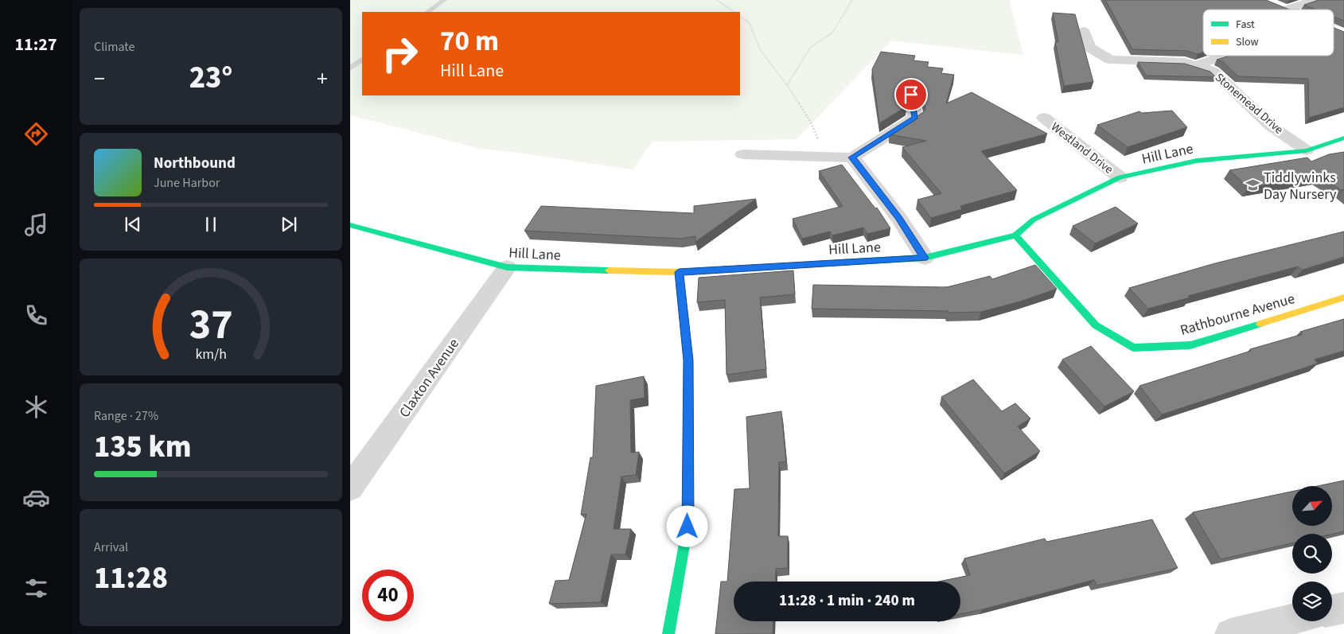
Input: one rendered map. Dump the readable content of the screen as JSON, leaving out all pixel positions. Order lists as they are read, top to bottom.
{
  "streets": {
    "street": [
      "Stonemead Drive",
      "Westland Drive",
      "Hill Lane",
      "Rathbourne Avenue",
      "Claxton Avenue"
    ]
  },
  "crossings": [
    ["Stonemead Drive", "Hill Lane"],
    ["Westland Drive", "Hill Lane"],
    ["Hill Lane", "Rathbourne Avenue"],
    ["Hill Lane", "Claxton Avenue"]
  ],
  "places": {
    "school or university": ["Tiddlywinks Day Nursery"]
  },
  "legend": ["Fast", "Slow"],
  "north": "top right",
  "page": {
    "tabs": "11:27",
    "tile": [
      "Climate",
      ["Range · 27%", "135 km"],
      ["Arrival", "11:28"]
    ],
    "turn": ["70 m", "Hill Lane"],
    "heat": ["−", "23°", "+"],
    "song": ["Northbound", "June Harbor"],
    "limit": "40",
    "trip": "11:28 · 1 min · 240 m",
    "gauge": ["37", "km/h"]
  }
}
